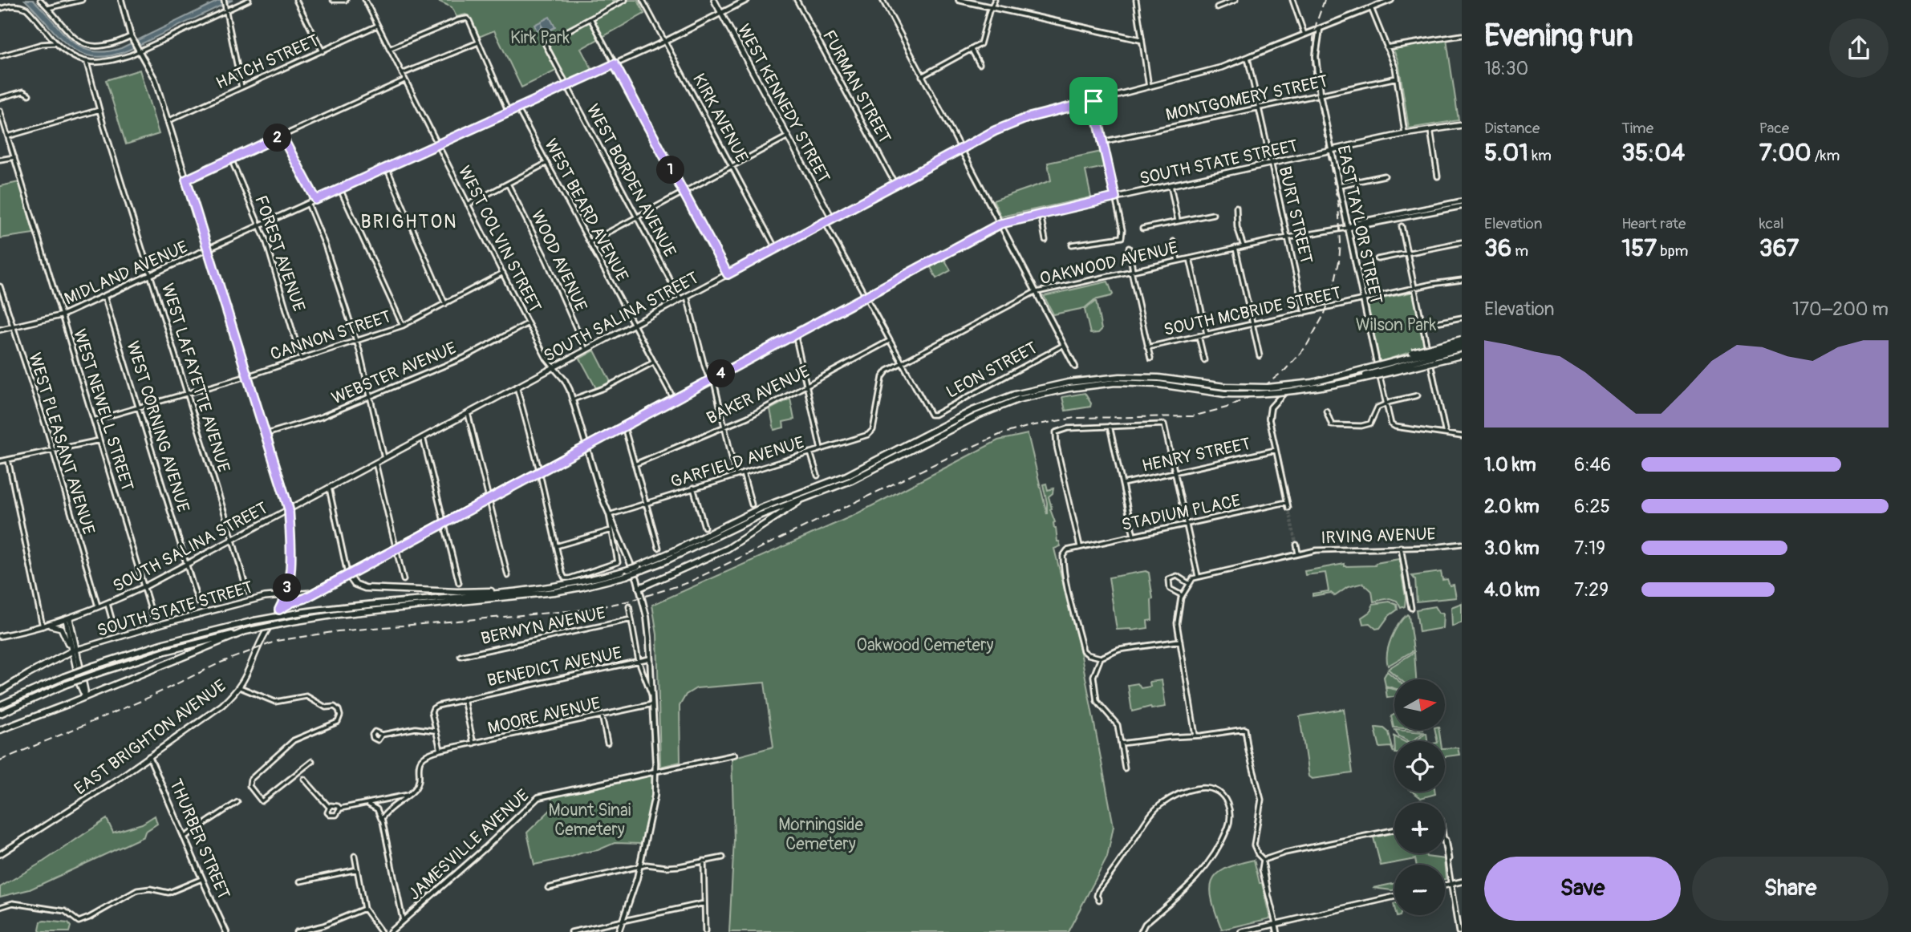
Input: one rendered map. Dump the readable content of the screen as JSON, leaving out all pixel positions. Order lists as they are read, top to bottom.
{
  "streets": {
    "main road": [
      "WEST KENNEDY STREET",
      "SOUTH STATE STREET",
      "SOUTH SALINA STREET",
      "EAST BRIGHTON AVENUE"
    ],
    "street": [
      "HATCH STREET",
      "FURMAN STREET",
      "MONTGOMERY STREET",
      "KIRK AVENUE",
      "WEST BORDEN AVENUE",
      "WEST BEARD AVENUE",
      "BURT STREET",
      "EAST TAYLOR STREET",
      "WEST COLVIN STREET",
      "FOREST AVENUE",
      "WOOD AVENUE",
      "OAKWOOD AVENUE",
      "MIDLAND AVENUE",
      "SOUTH MCBRIDE STREET",
      "CANNON STREET",
      "LEON STREET",
      "WEBSTER AVENUE",
      "WEST LAFAYETTE AVENUE",
      "BAKER AVENUE",
      "WEST NEWELL STREET",
      "WEST CORNING AVENUE",
      "WEST PLEASANT AVENUE",
      "HENRY STREET",
      "GARFIELD AVENUE",
      "STADIUM PLACE",
      "IRVING AVENUE",
      "BERWYN AVENUE",
      "BENEDICT AVENUE",
      "MOORE AVENUE",
      "THURBER STREET",
      "JAMESVILLE AVENUE"
    ]
  },
  "crossings": [
    ["HATCH STREET", "WEST COLVIN STREET"],
    ["FURMAN STREET", "SOUTH SALINA STREET"],
    ["MONTGOMERY STREET", "BURT STREET"],
    ["MONTGOMERY STREET", "EAST TAYLOR STREET"],
    ["WEST KENNEDY STREET", "MIDLAND AVENUE"],
    ["WEST KENNEDY STREET", "SOUTH SALINA STREET"],
    ["KIRK AVENUE", "MIDLAND AVENUE"],
    ["KIRK AVENUE", "SOUTH SALINA STREET"],
    ["SOUTH STATE STREET", "WEST BEARD AVENUE"],
    ["SOUTH STATE STREET", "BURT STREET"],
    ["SOUTH STATE STREET", "EAST TAYLOR STREET"],
    ["SOUTH STATE STREET", "EAST BRIGHTON AVENUE"],
    ["WEST BORDEN AVENUE", "MIDLAND AVENUE"],
    ["WEST BORDEN AVENUE", "SOUTH SALINA STREET"],
    ["WEST BEARD AVENUE", "MIDLAND AVENUE"],
    ["WEST BEARD AVENUE", "SOUTH SALINA STREET"],
    ["BURT STREET", "OAKWOOD AVENUE"],
    ["BURT STREET", "SOUTH MCBRIDE STREET"],
    ["BURT STREET", "SOUTH SALINA STREET"],
    ["EAST TAYLOR STREET", "OAKWOOD AVENUE"],
    ["EAST TAYLOR STREET", "SOUTH MCBRIDE STREET"],
    ["EAST TAYLOR STREET", "SOUTH SALINA STREET"],
    ["WEST COLVIN STREET", "MIDLAND AVENUE"],
    ["WEST COLVIN STREET", "SOUTH SALINA STREET"],
    ["WEST COLVIN STREET", "CANNON STREET"],
    ["WEST COLVIN STREET", "WEBSTER AVENUE"],
    ["FOREST AVENUE", "MIDLAND AVENUE"],
    ["FOREST AVENUE", "CANNON STREET"],
    ["WOOD AVENUE", "SOUTH SALINA STREET"],
    ["OAKWOOD AVENUE", "LEON STREET"],
    ["OAKWOOD AVENUE", "GARFIELD AVENUE"],
    ["MIDLAND AVENUE", "WEST LAFAYETTE AVENUE"],
    ["MIDLAND AVENUE", "WEST NEWELL STREET"],
    ["MIDLAND AVENUE", "WEST CORNING AVENUE"],
    ["MIDLAND AVENUE", "WEST PLEASANT AVENUE"],
    ["SOUTH SALINA STREET", "WEST LAFAYETTE AVENUE"],
    ["SOUTH SALINA STREET", "WEST NEWELL STREET"],
    ["SOUTH SALINA STREET", "WEST CORNING AVENUE"],
    ["SOUTH SALINA STREET", "WEST PLEASANT AVENUE"],
    ["SOUTH SALINA STREET", "EAST BRIGHTON AVENUE"],
    ["CANNON STREET", "WEST LAFAYETTE AVENUE"],
    ["CANNON STREET", "WEST NEWELL STREET"],
    ["CANNON STREET", "WEST CORNING AVENUE"],
    ["EAST BRIGHTON AVENUE", "THURBER STREET"]
  ],
  "districts": ["BRIGHTON"],
  "parks": [
    "Kirk Park",
    "Wilson Park",
    "Oakwood Cemetery",
    "Mount Sinai Cemetery",
    "Morningside Cemetery"
  ],
  "north": "right",
  "page": {
    "heading": ["Evening run", "18:30"],
    "stats": [
      ["Distance", "5.01 km"],
      ["Time", "35:04"],
      ["Pace", "7:00 /km"],
      ["Elevation", "36 m"],
      ["Heart rate", "157 bpm"],
      ["kcal", "367"]
    ],
    "pins": [
      "2",
      "1",
      "4",
      "3"
    ],
    "chart": ["Elevation", "170–200 m"],
    "list": [
      {
        "name": "1.0 km",
        "note": "6:46"
      },
      {
        "name": "2.0 km",
        "note": "6:25"
      },
      {
        "name": "3.0 km",
        "note": "7:19"
      },
      {
        "name": "4.0 km",
        "note": "7:29"
      }
    ],
    "map_buttons": ["+", "−"],
    "buttons": ["Save", "Share"]
  }
}
